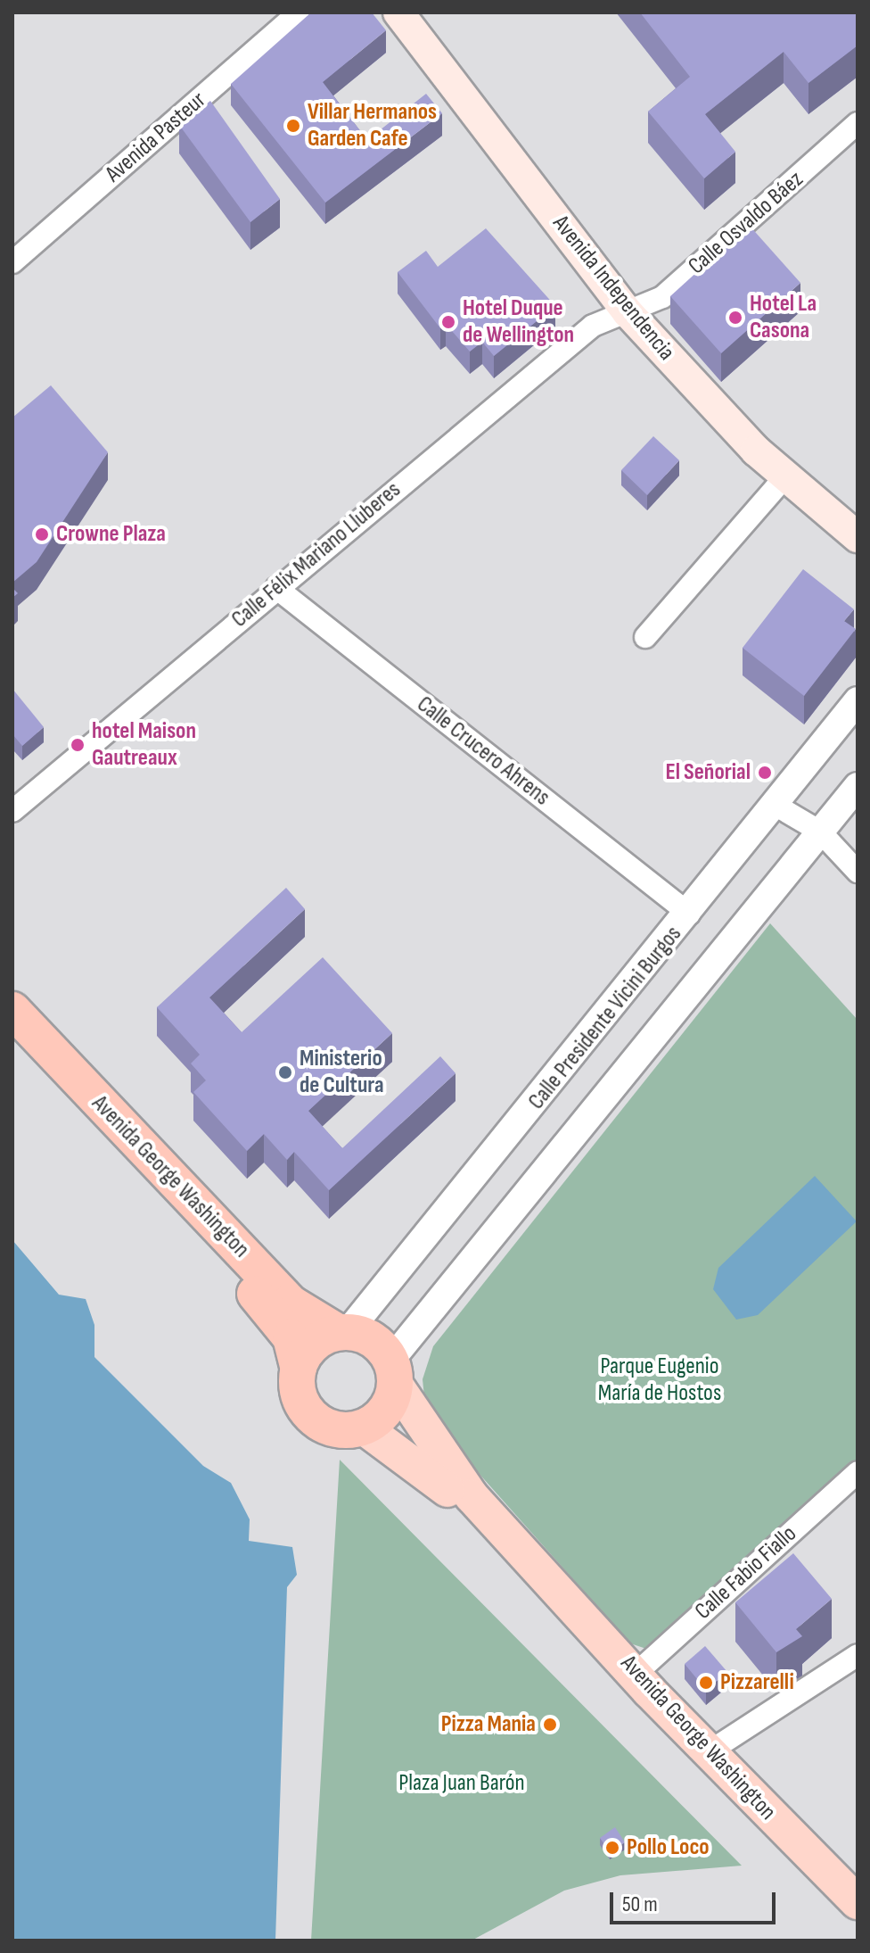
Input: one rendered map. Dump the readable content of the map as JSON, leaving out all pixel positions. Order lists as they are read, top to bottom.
{
  "streets": {
    "highway": ["Avenida George Washington"],
    "main road": ["Avenida Independencia"],
    "street": [
      "Avenida Pasteur",
      "Calle Osvaldo Báez",
      "Calle Félix Mariano Lluberes",
      "Calle Crucero Ahrens",
      "Calle Presidente Vicini Burgos",
      "Calle Fabio Fiallo"
    ]
  },
  "crossings": [
    ["Calle Osvaldo Báez", "Avenida Independencia"],
    ["Calle Osvaldo Báez", "Calle Félix Mariano Lluberes"],
    ["Avenida Independencia", "Calle Félix Mariano Lluberes"],
    ["Calle Félix Mariano Lluberes", "Calle Crucero Ahrens"],
    ["Calle Crucero Ahrens", "Calle Presidente Vicini Burgos"],
    ["Calle Presidente Vicini Burgos", "Avenida George Washington"],
    ["Avenida George Washington", "Calle Fabio Fiallo"]
  ],
  "parks": ["Parque Eugenio María de Hostos", "Plaza Juan Barón"],
  "places": [
    "Villar Hermanos Garden Cafe",
    "Hotel La Casona",
    "Hotel Duque de Wellington",
    "Crowne Plaza",
    "hotel Maison Gautreaux",
    "El Señorial",
    "Ministerio de Cultura",
    "Pizzarelli",
    "Pizza Mania",
    "Pollo Loco"
  ],
  "scale_bar": "50 m"
}
